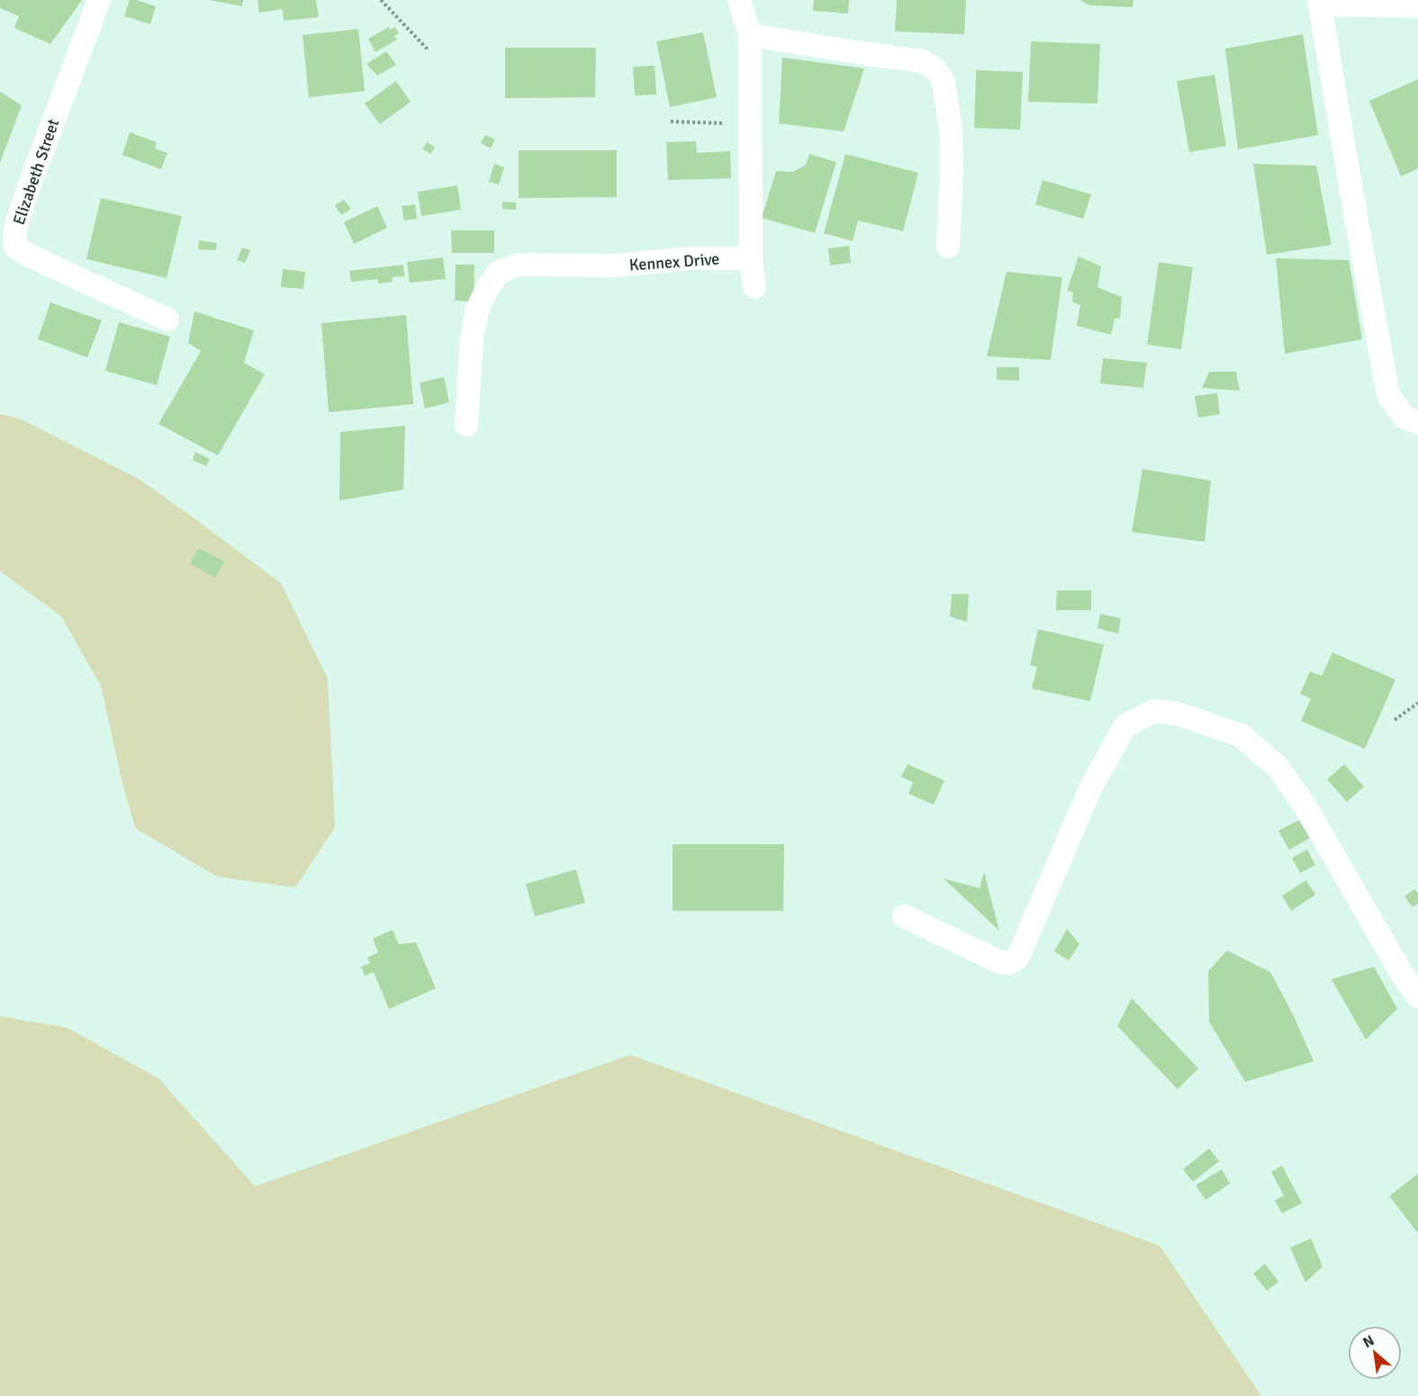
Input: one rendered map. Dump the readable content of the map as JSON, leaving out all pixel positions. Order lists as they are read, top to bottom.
{
  "streets": {
    "street": ["Elizabeth Street", "Kennex Drive"]
  },
  "north": "top left"
}
